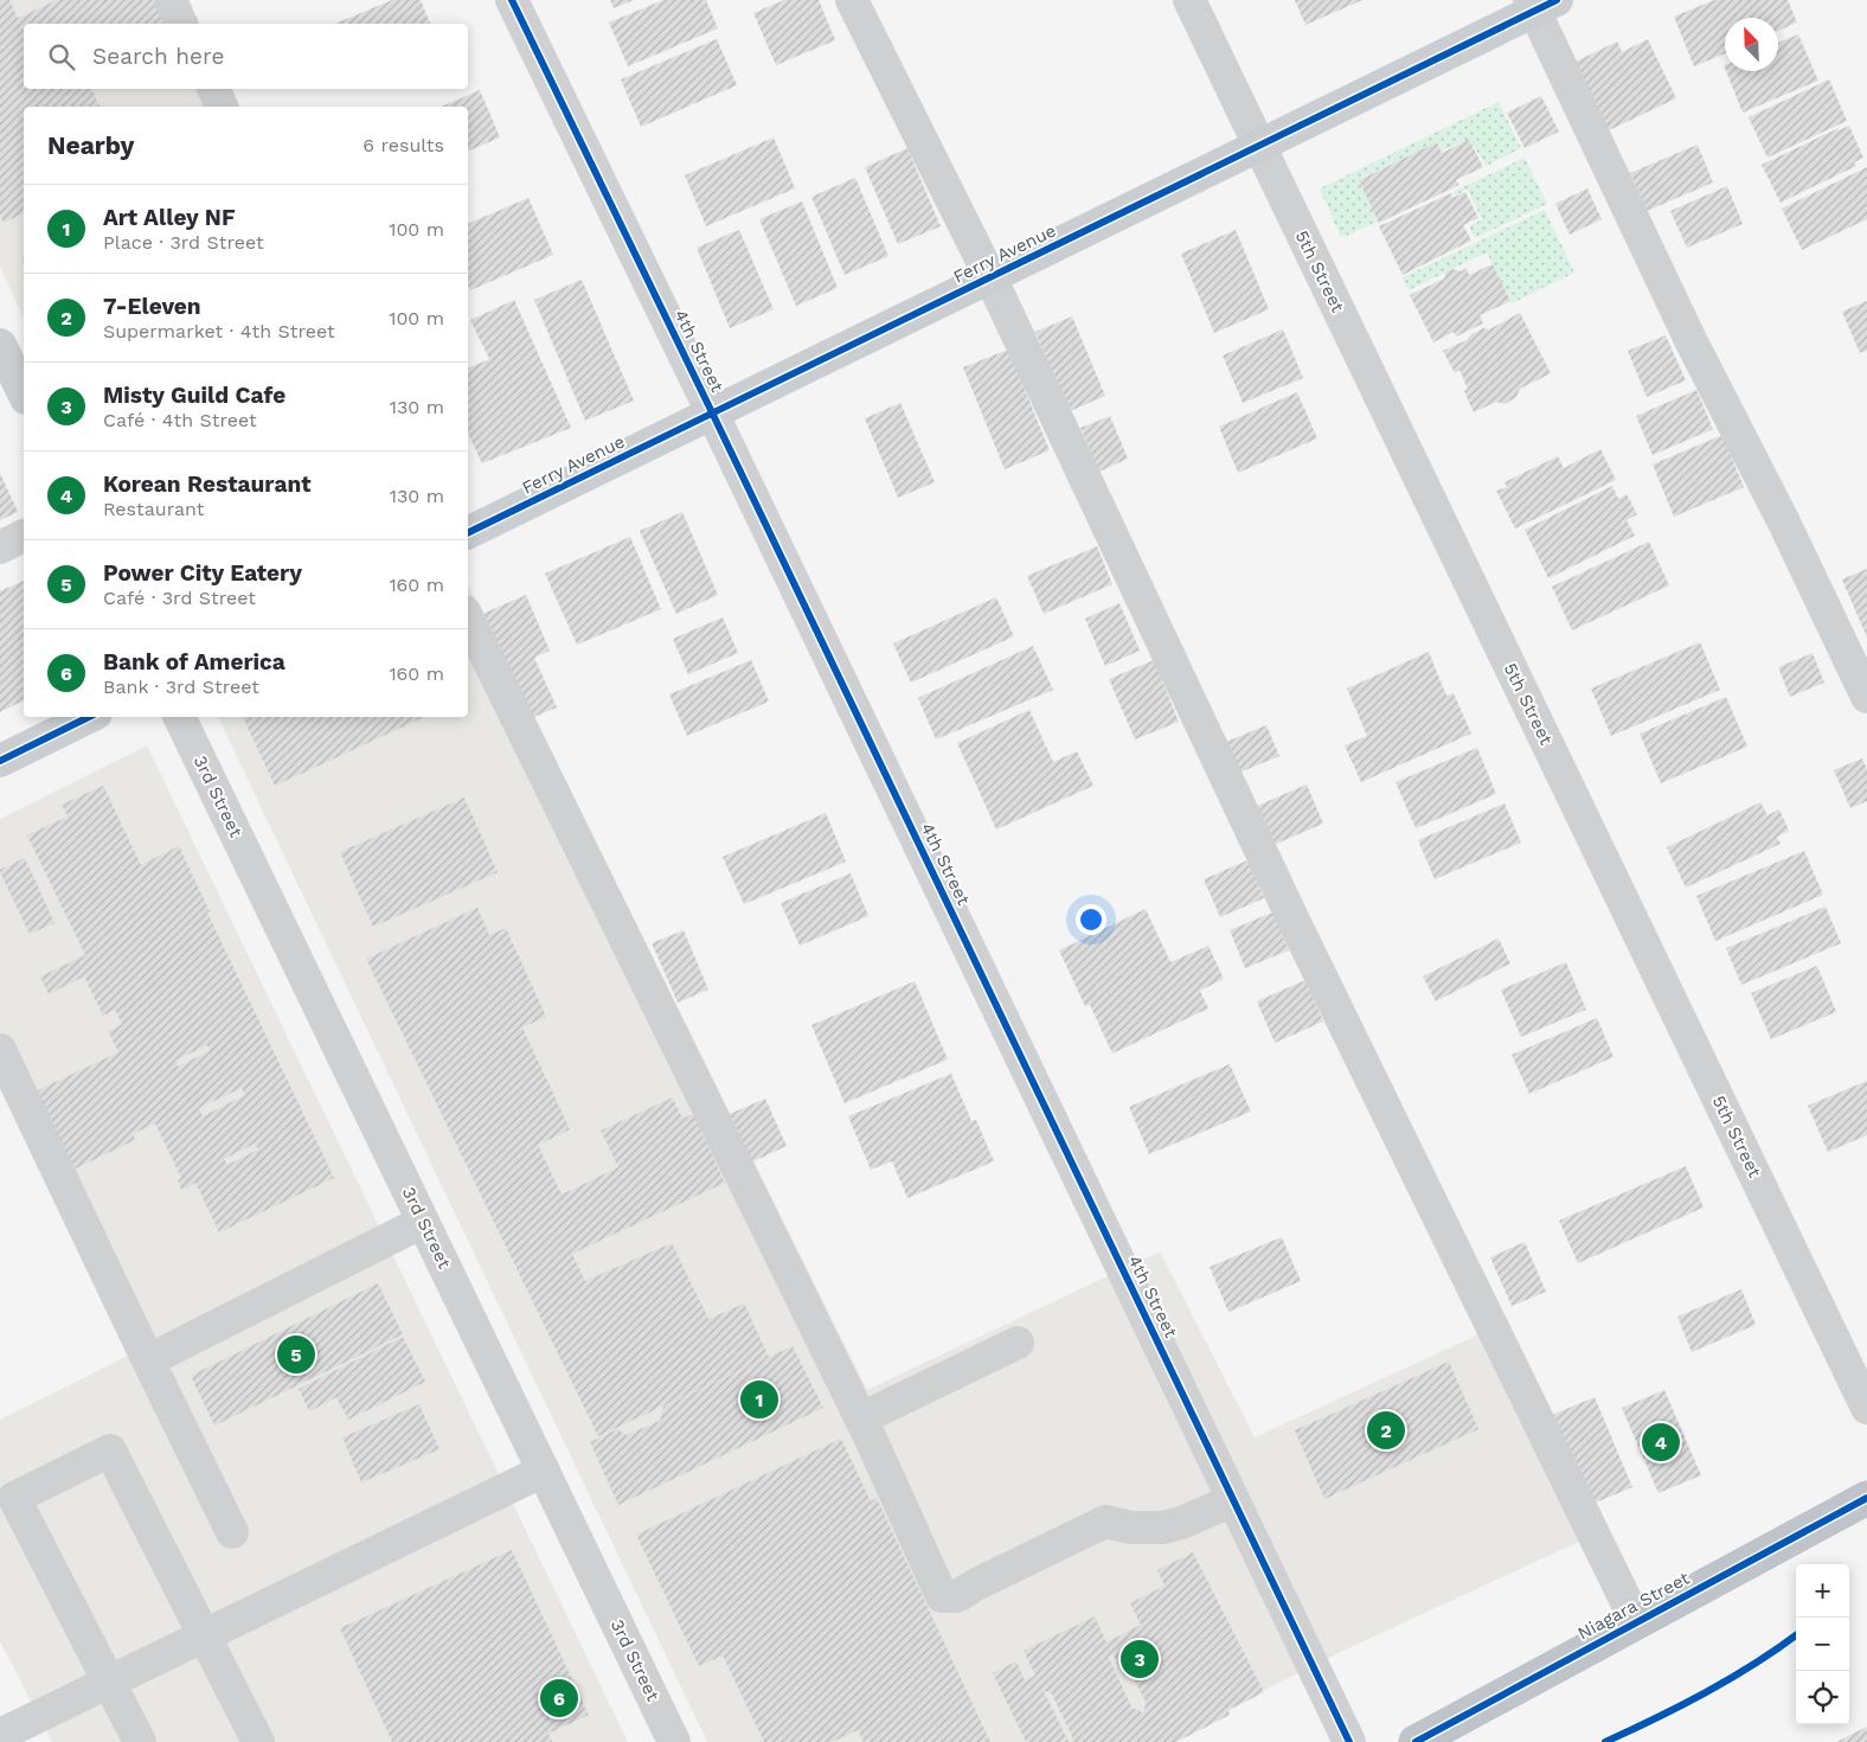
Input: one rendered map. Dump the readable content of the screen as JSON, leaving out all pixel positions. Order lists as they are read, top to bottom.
{
  "streets": {
    "highway": ["Niagara Street"],
    "main road": ["Ferry Avenue"],
    "street": ["5th Street", "4th Street", "3rd Street"]
  },
  "crossings": [
    ["Ferry Avenue", "5th Street"],
    ["Ferry Avenue", "4th Street"]
  ],
  "north": "top left",
  "page": {
    "search": "Search here",
    "heading": ["Nearby", "6 results"],
    "list": [
      {
        "mark": "1",
        "name": "Art Alley NF",
        "note": "Place · 3rd Street",
        "value": "100 m"
      },
      {
        "mark": "2",
        "name": "7-Eleven",
        "note": "Supermarket · 4th Street",
        "value": "100 m"
      },
      {
        "mark": "3",
        "name": "Misty Guild Cafe",
        "note": "Café · 4th Street",
        "value": "130 m"
      },
      {
        "mark": "4",
        "name": "Korean Restaurant",
        "note": "Restaurant",
        "value": "130 m"
      },
      {
        "mark": "5",
        "name": "Power City Eatery",
        "note": "Café · 3rd Street",
        "value": "160 m"
      },
      {
        "mark": "6",
        "name": "Bank of America",
        "note": "Bank · 3rd Street",
        "value": "160 m"
      }
    ],
    "pins": [
      "5",
      "1",
      "2",
      "4",
      "3",
      "6"
    ],
    "map_buttons": ["+", "−"]
  }
}
